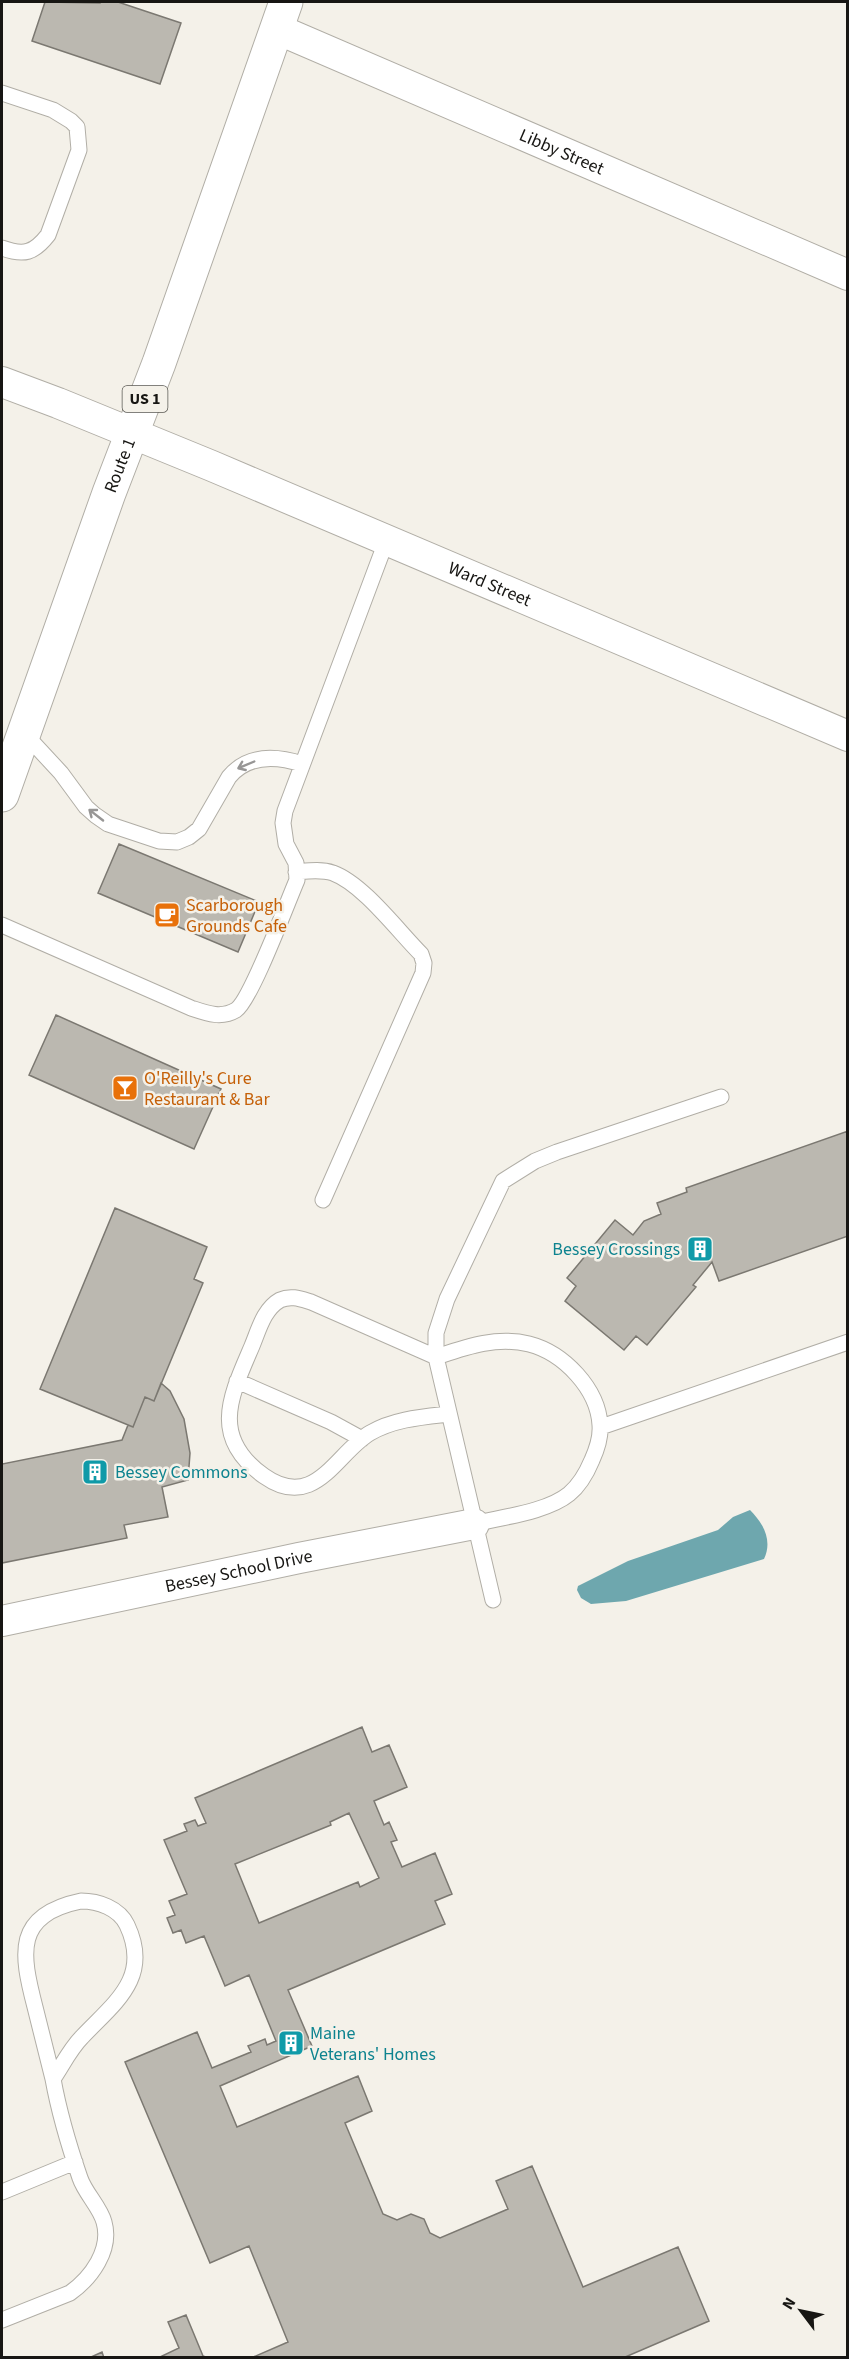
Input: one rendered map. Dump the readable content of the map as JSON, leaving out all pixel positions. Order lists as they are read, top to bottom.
{
  "streets": {
    "main road": ["US 1", "Route 1"],
    "street": ["Libby Street", "Ward Street", "Bessey School Drive"]
  },
  "crossings": [
    ["Libby Street", "Route 1"],
    ["Route 1", "Ward Street"]
  ],
  "places": {
    "cafe": ["Scarborough Grounds Cafe"],
    "bar": ["O'Reilly's Cure Restaurant & Bar"],
    "building": ["Bessey Crossings", "Bessey Commons", "Maine Veterans' Homes"]
  },
  "north": "top left"
}
